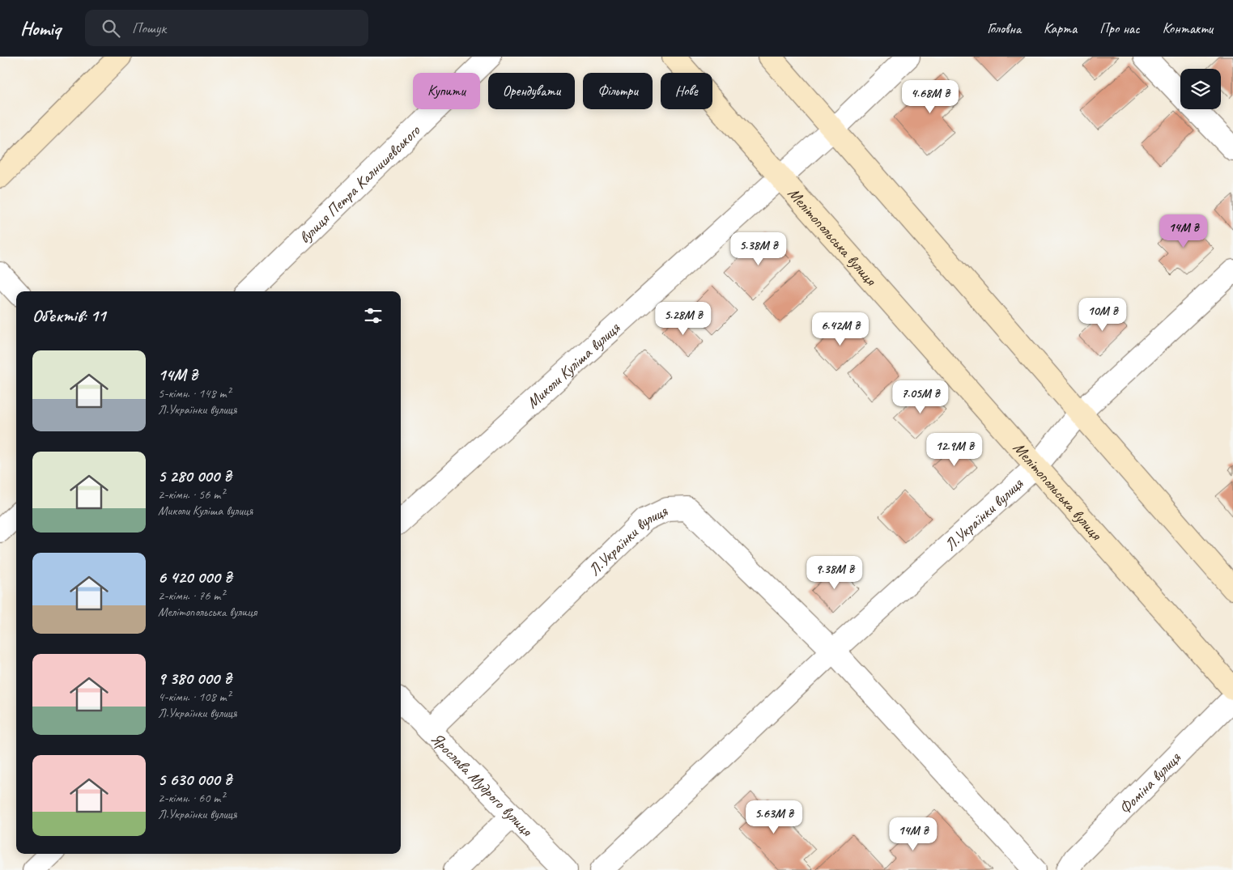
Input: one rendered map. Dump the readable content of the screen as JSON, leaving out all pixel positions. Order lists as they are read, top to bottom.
{
  "streets": {
    "street": [
      "вулиця Петра Калнишевського",
      "Мелітопольська вулиця",
      "Миколи Куліша вулиця",
      "Л.Українки вулиця",
      "Фоміна вулиця",
      "Ярослава Мудрого вулиця"
    ]
  },
  "crossings": [
    ["Мелітопольська вулиця", "Миколи Куліша вулиця"],
    ["Мелітопольська вулиця", "Л.Українки вулиця"],
    ["Л.Українки вулиця", "Ярослава Мудрого вулиця"]
  ],
  "page": {
    "header": "Homiq",
    "search": "Пошук",
    "nav": [
      "Головна",
      "Карта",
      "Про нас",
      "Контакти"
    ],
    "chip": [
      "Купити",
      "Орендувати",
      "Фільтри",
      "Нове"
    ],
    "price": [
      "4.68M ₴",
      "14M ₴",
      "5.38M ₴",
      "10M ₴",
      "5.28M ₴",
      "6.42M ₴",
      "7.05M ₴",
      "12.9M ₴",
      "9.38M ₴",
      "5.63M ₴",
      "14M ₴"
    ],
    "heading": "Об’єктів: 11",
    "list": [
      {
        "name": "14M ₴",
        "note": "5-кімн. · 148 m² · Л.Українки вулиця"
      },
      {
        "name": "5 280 000 ₴",
        "note": "2-кімн. · 56 m² · Миколи Куліша вулиця"
      },
      {
        "name": "6 420 000 ₴",
        "note": "2-кімн. · 76 m² · Мелітопольська вулиця"
      },
      {
        "name": "9 380 000 ₴",
        "note": "4-кімн. · 108 m² · Л.Українки вулиця"
      },
      {
        "name": "5 630 000 ₴",
        "note": "2-кімн. · 60 m² · Л.Українки вулиця"
      }
    ]
  }
}
